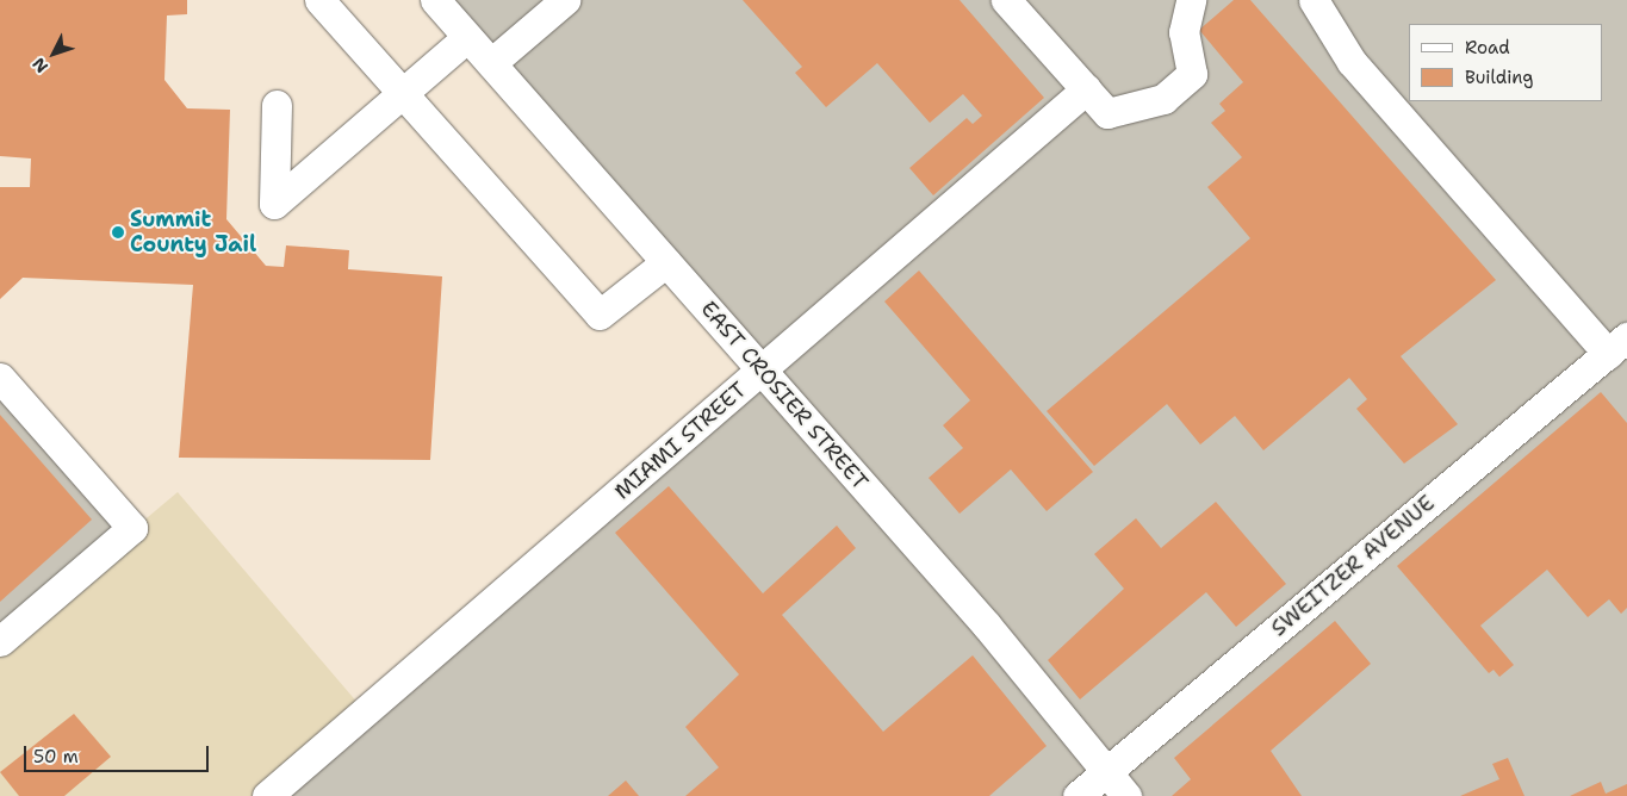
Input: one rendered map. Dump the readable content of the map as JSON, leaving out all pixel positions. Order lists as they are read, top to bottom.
{
  "streets": {
    "street": ["EAST CROSIER STREET", "MIAMI STREET", "SWEITZER AVENUE"]
  },
  "crossings": [
    ["EAST CROSIER STREET", "MIAMI STREET"],
    ["EAST CROSIER STREET", "SWEITZER AVENUE"]
  ],
  "places": ["Summit County Jail"],
  "legend": ["Road", "Building"],
  "scale_bar": "50 m",
  "north": "bottom left"
}
